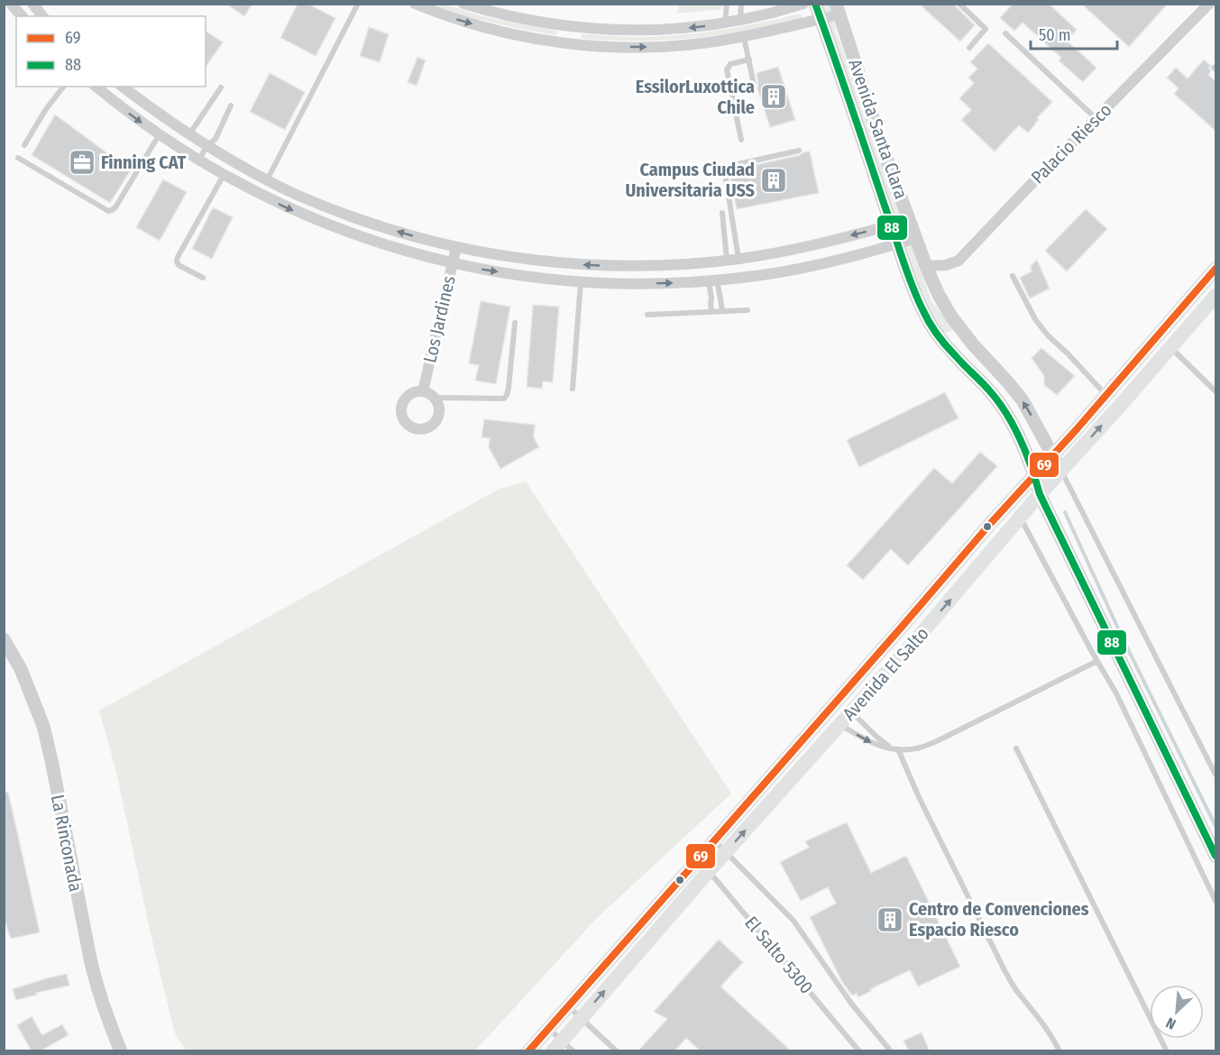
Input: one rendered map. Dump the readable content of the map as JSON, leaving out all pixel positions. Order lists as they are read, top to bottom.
{
  "streets": {
    "main road": ["Avenida El Salto"],
    "street": [
      "Avenida Santa Clara",
      "Palacio Riesco",
      "Los Jardines",
      "La Rinconada"
    ],
    "lane": ["El Salto 5300"]
  },
  "crossings": [
    ["Avenida Santa Clara", "Palacio Riesco"],
    ["Avenida Santa Clara", "Avenida El Salto"],
    ["Avenida El Salto", "El Salto 5300"]
  ],
  "places": {
    "building": ["EssilorLuxottica Chile", "Campus Ciudad Universitaria USS", "Centro de Convenciones Espacio Riesco"],
    "office": ["Finning CAT"]
  },
  "lines": ["transit line 88", "transit line 69"],
  "legend": ["69", "88"],
  "scale_bar": "50 m",
  "north": "bottom left"
}
